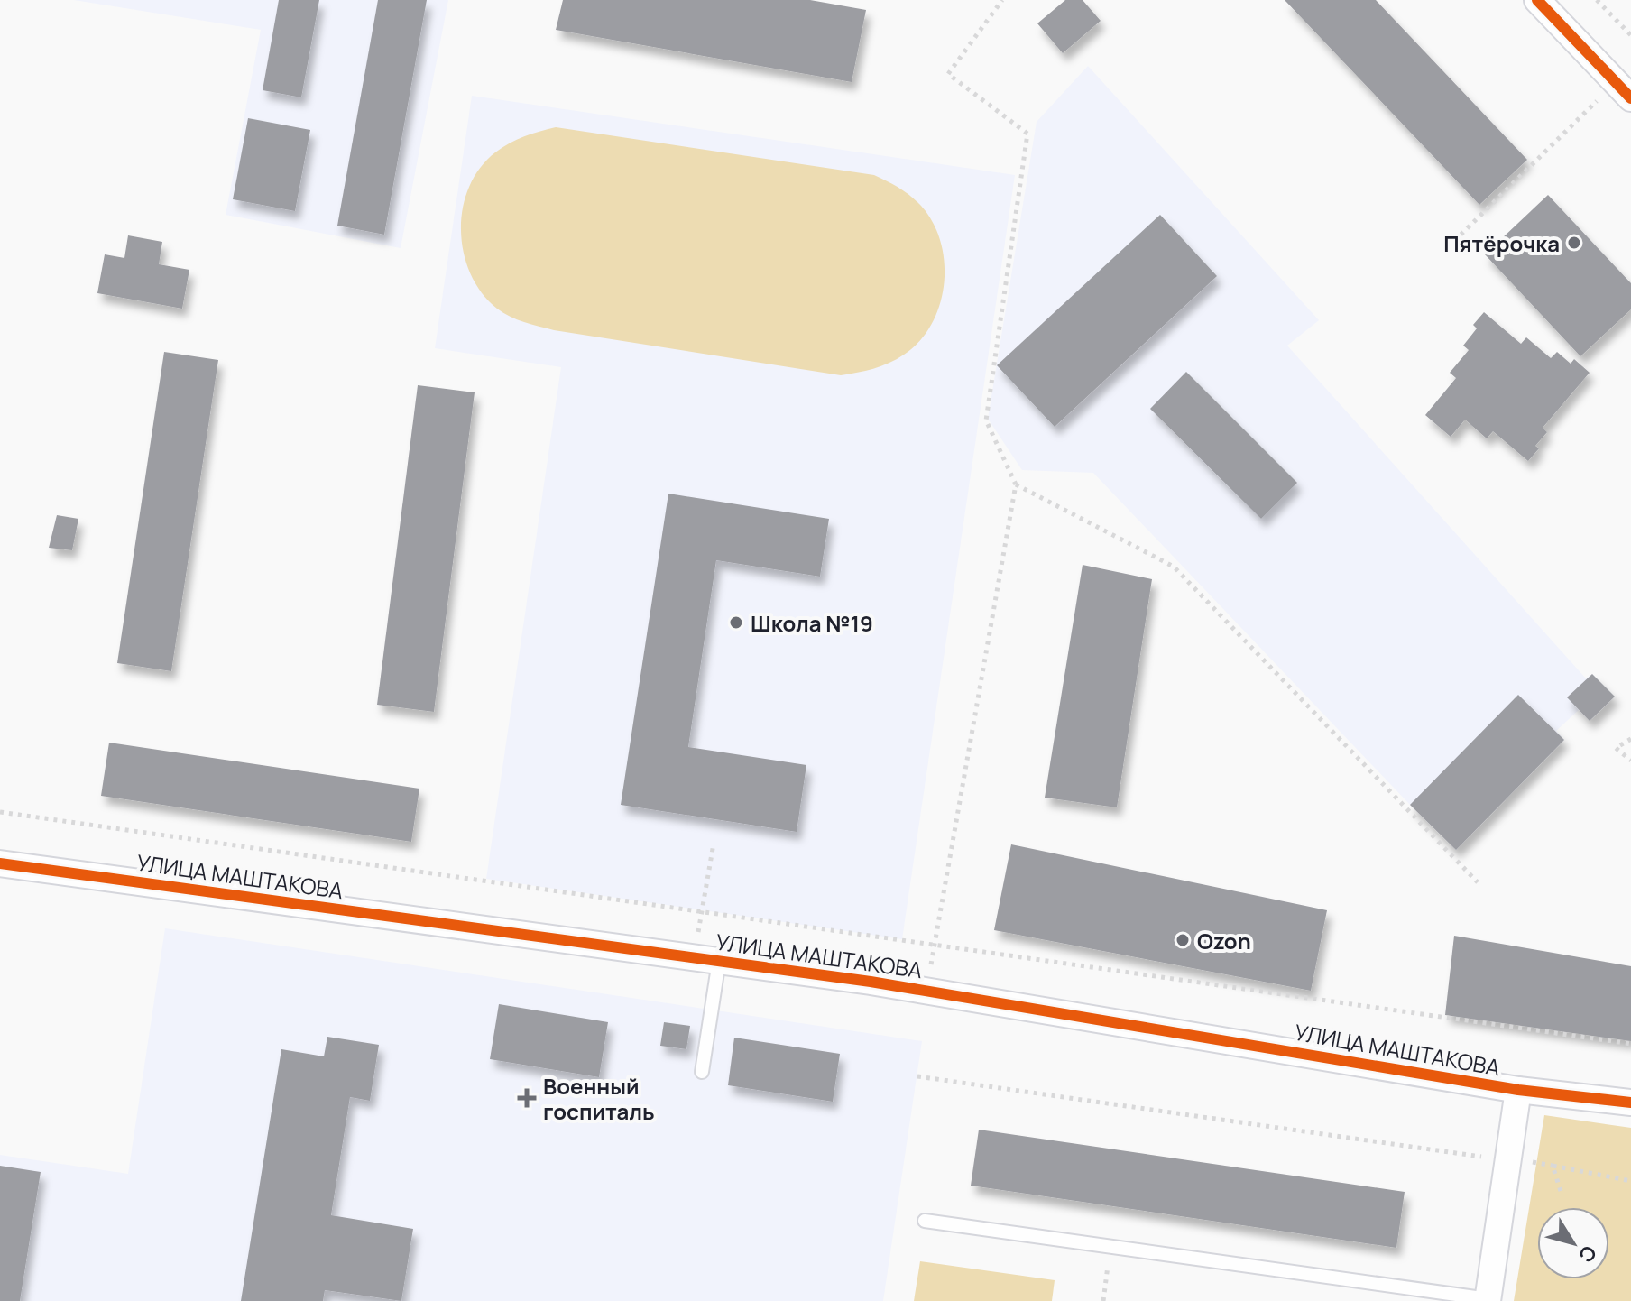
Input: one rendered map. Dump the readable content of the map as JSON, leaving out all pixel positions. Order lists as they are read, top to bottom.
{
  "streets": {
    "street": ["УЛИЦА МАШТАКОВА"]
  },
  "places": {
    "other": ["Пятёрочка", "Школа №19", "Ozon"],
    "health": ["Военный госпиталь"]
  },
  "north": "bottom right"
}
